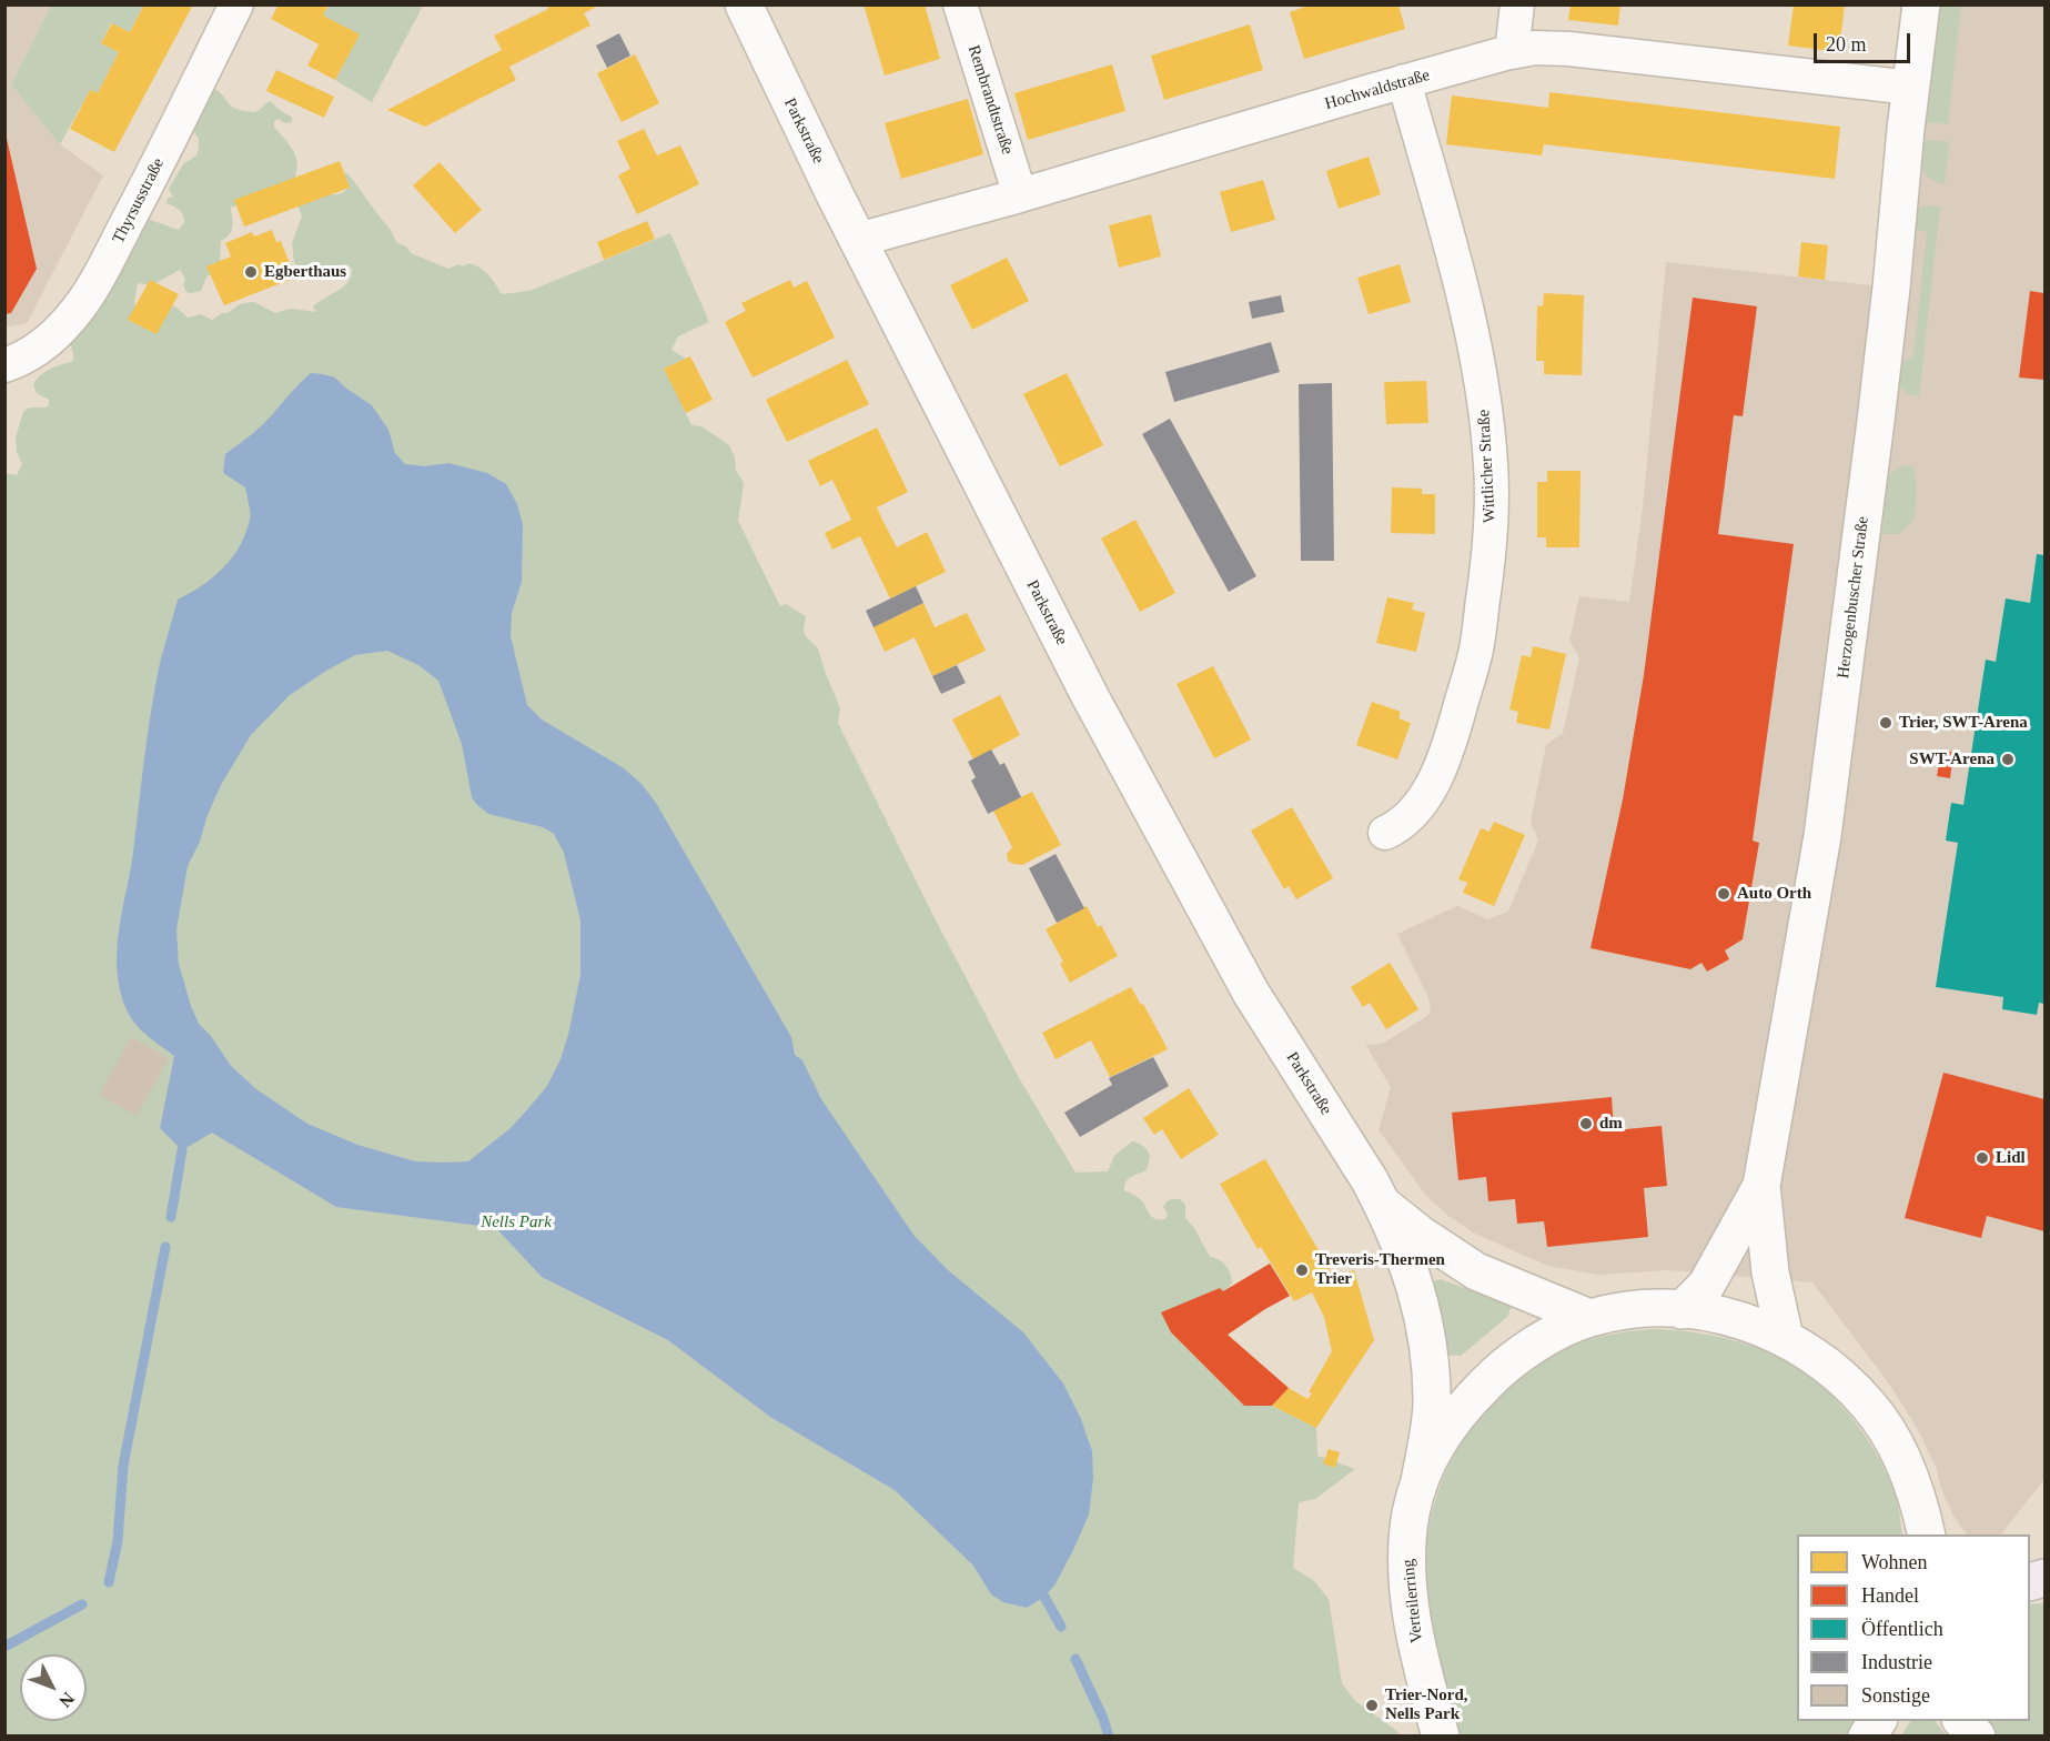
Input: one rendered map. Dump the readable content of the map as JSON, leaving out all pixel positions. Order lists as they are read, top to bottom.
{
  "streets": {
    "main road": ["Parkstraße", "Herzogenbuscher Straße", "Verteilerring"],
    "street": [
      "Hochwaldstraße",
      "Rembrandtstraße",
      "Thyrsusstraße",
      "Wittlicher Straße"
    ]
  },
  "crossings": [
    ["Hochwaldstraße", "Rembrandtstraße"],
    ["Hochwaldstraße", "Parkstraße"],
    ["Hochwaldstraße", "Wittlicher Straße"],
    ["Hochwaldstraße", "Herzogenbuscher Straße"],
    ["Parkstraße", "Verteilerring"],
    ["Herzogenbuscher Straße", "Verteilerring"]
  ],
  "parks": ["Nells Park"],
  "places": [
    "Egberthaus",
    "Trier, SWT-Arena",
    "SWT-Arena",
    "Auto Orth",
    "dm",
    "Lidl",
    "Treveris-Thermen Trier",
    "Trier-Nord, Nells Park"
  ],
  "legend": [
    "Wohnen",
    "Handel",
    "Öffentlich",
    "Industrie",
    "Sonstige"
  ],
  "scale_bar": "20 m",
  "north": "bottom right"
}
